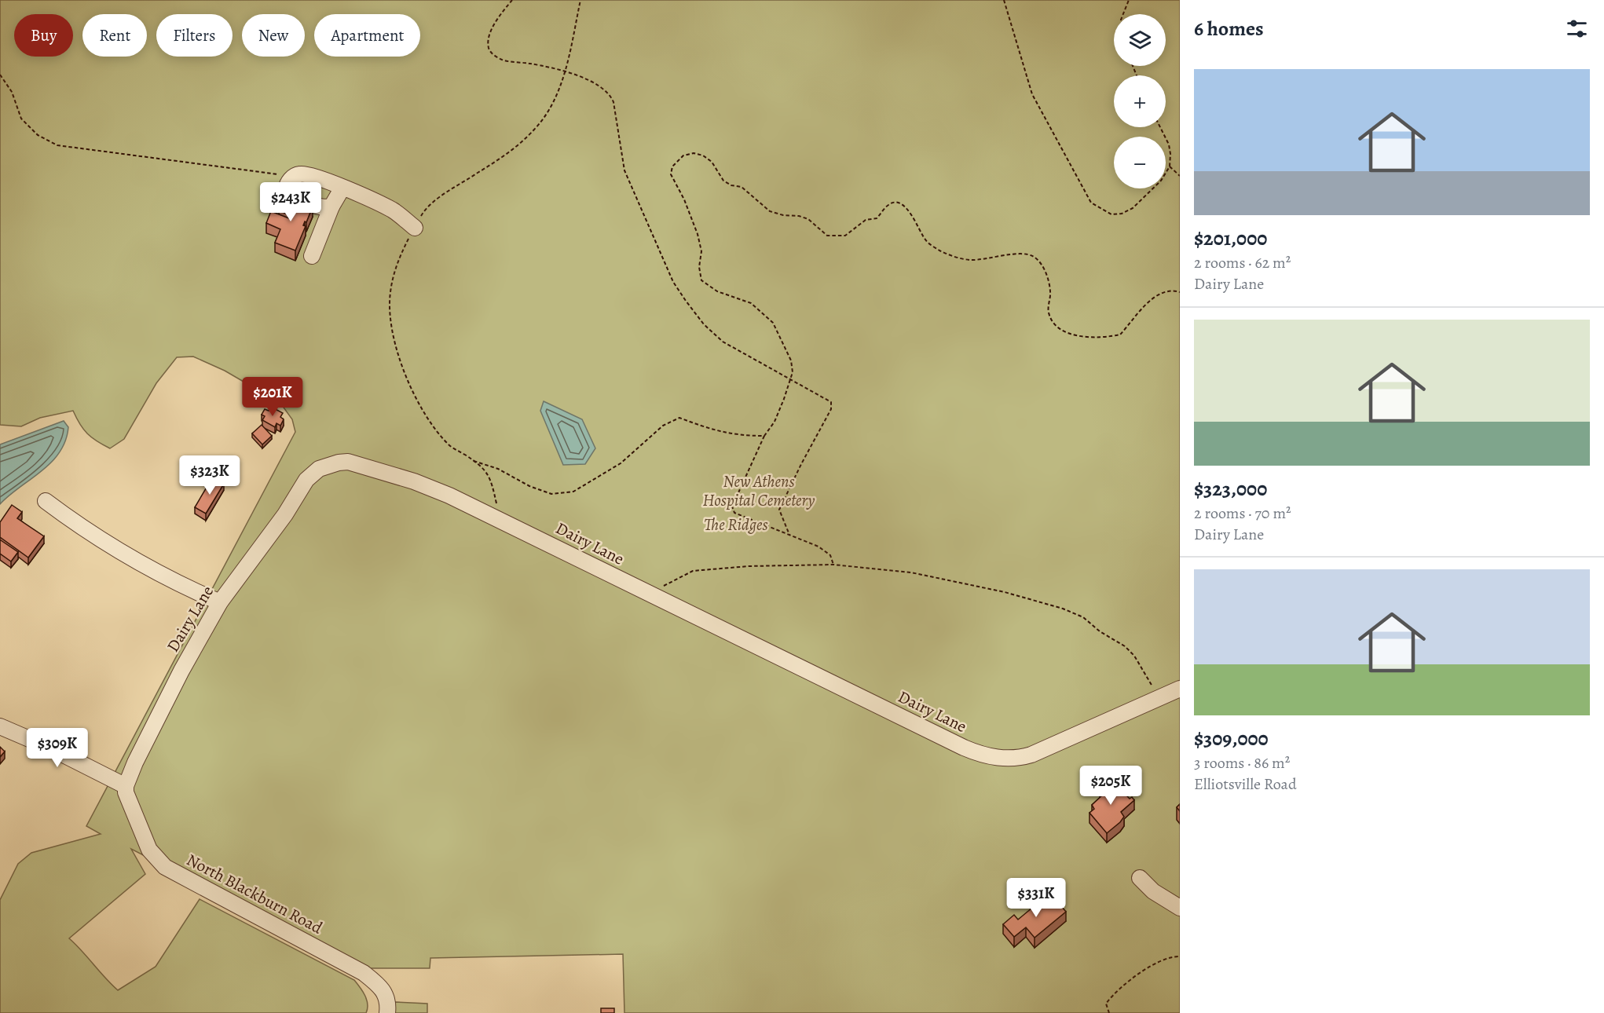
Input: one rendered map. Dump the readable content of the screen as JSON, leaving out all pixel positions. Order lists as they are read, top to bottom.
{
  "streets": {
    "street": ["Dairy Lane", "North Blackburn Road"]
  },
  "crossings": [
    ["Dairy Lane", "North Blackburn Road"]
  ],
  "parks": ["New Athens Hospital Cemetery", "The Ridges"],
  "page": {
    "heading": "6 homes",
    "map_buttons": ["+", "−"],
    "chip": [
      "Buy",
      "Rent",
      "Filters",
      "New",
      "Apartment"
    ],
    "list": [
      {
        "name": "$201,000",
        "note": "2 rooms · 62 m² · Dairy Lane"
      },
      {
        "name": "$323,000",
        "note": "2 rooms · 70 m² · Dairy Lane"
      },
      {
        "name": "$309,000",
        "note": "3 rooms · 86 m² · Elliotsville Road"
      }
    ],
    "price": [
      "$243K",
      "$201K",
      "$323K",
      "$309K",
      "$205K",
      "$331K"
    ]
  }
}
